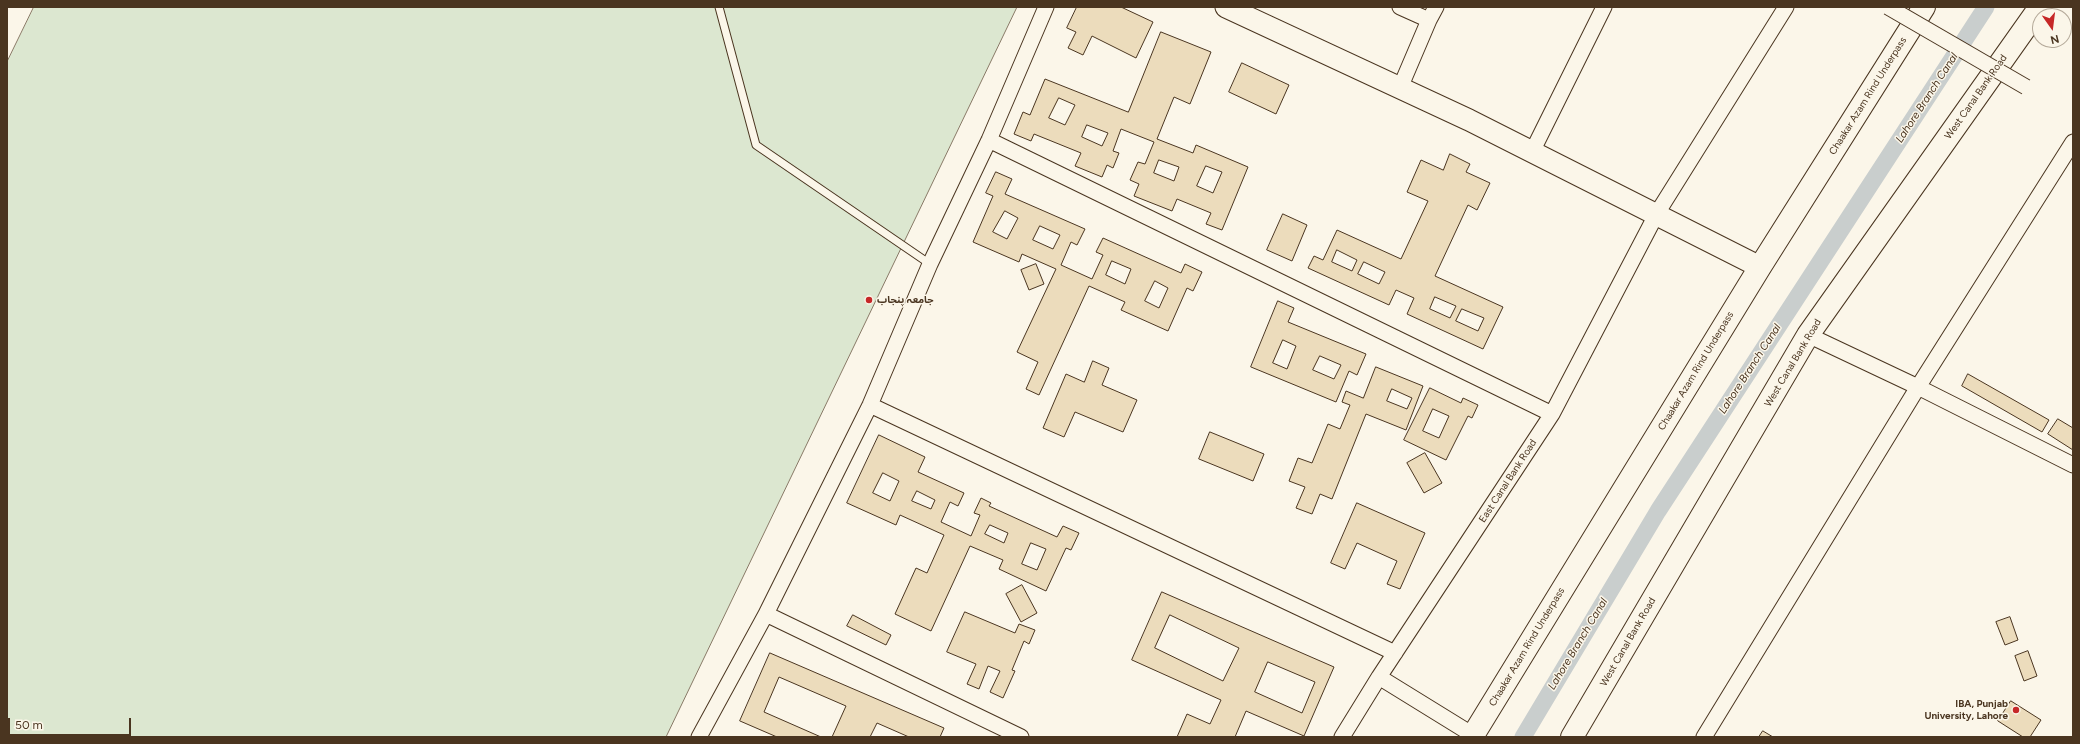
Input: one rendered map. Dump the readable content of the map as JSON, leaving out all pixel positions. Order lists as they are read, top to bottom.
{
  "streets": {
    "highway": ["Chaakar Azam Rind Underpass", "West Canal Bank Road"],
    "street": ["East Canal Bank Road"]
  },
  "water": ["Lahore Branch Canal"],
  "places": ["جامعہ پنجاب", "IBA, Punjab University, Lahore"],
  "scale_bar": "50 m",
  "north": "bottom"
}
